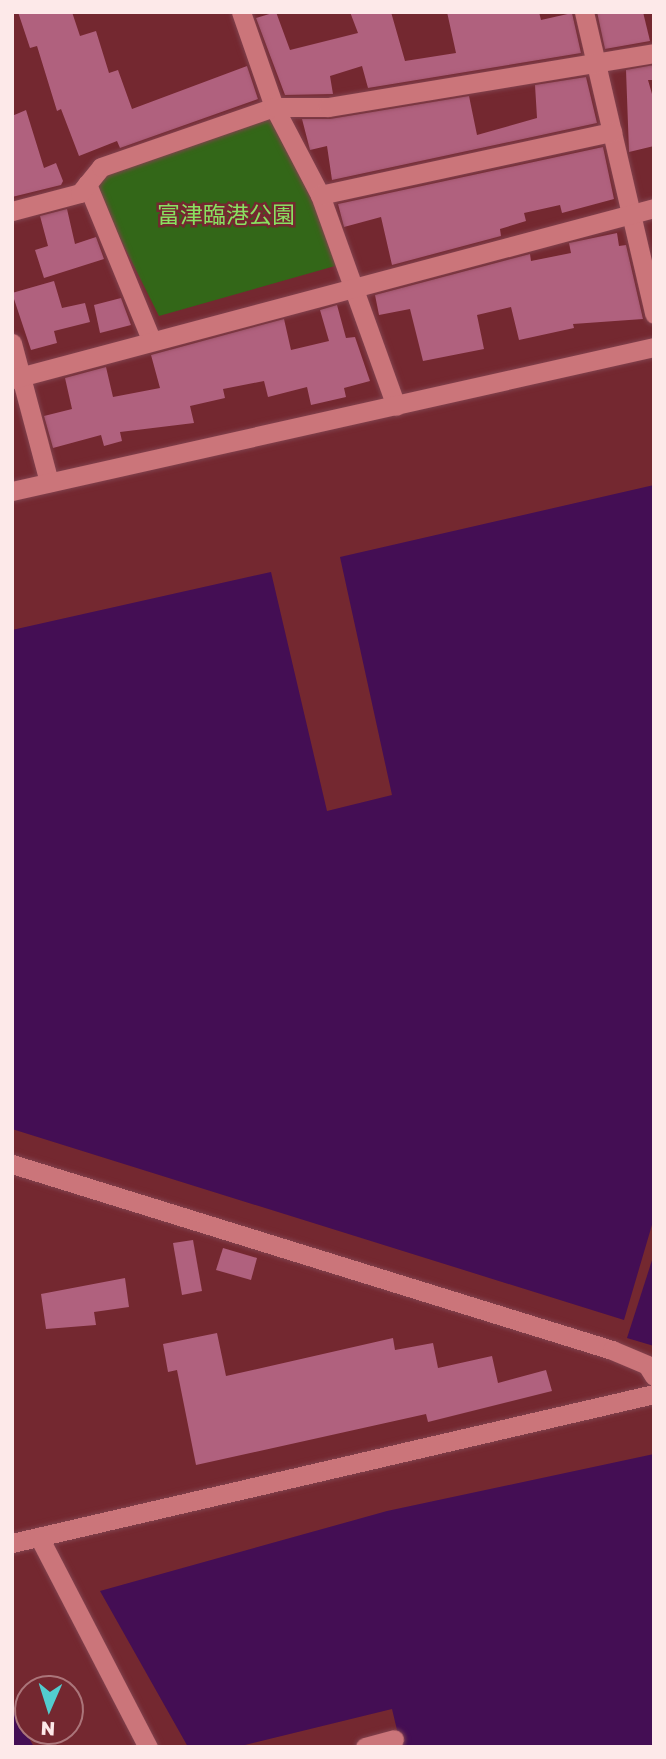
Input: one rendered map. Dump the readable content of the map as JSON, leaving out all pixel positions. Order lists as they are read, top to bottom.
{
  "parks": ["富津臨港公園"],
  "north": "bottom"
}
